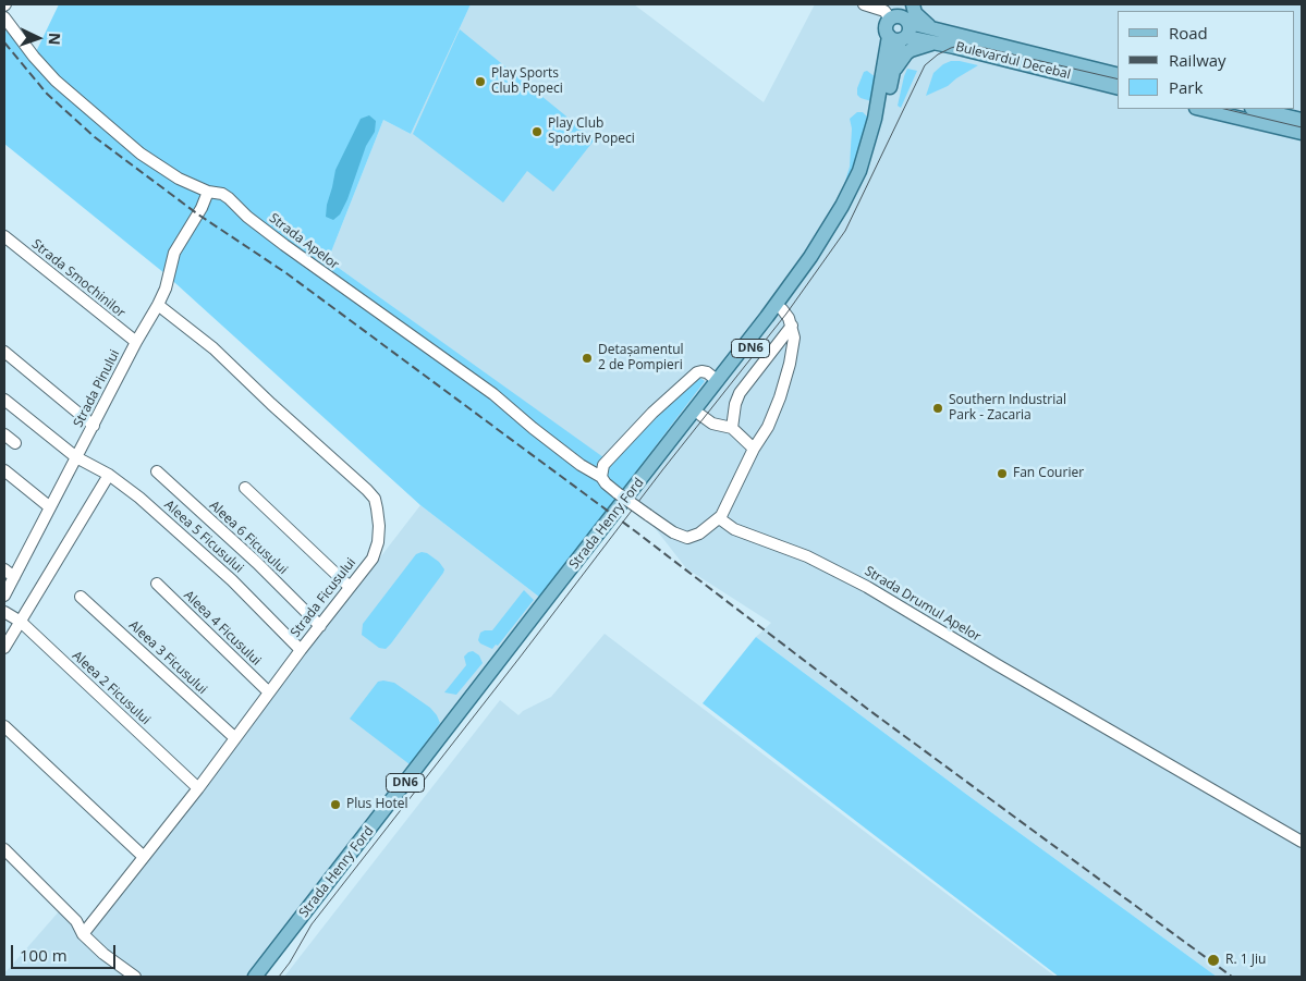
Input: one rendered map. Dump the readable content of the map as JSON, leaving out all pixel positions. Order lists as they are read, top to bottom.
{
  "streets": {
    "main road": ["Bulevardul Decebal", "DN6", "Strada Henry Ford"],
    "street": [
      "Strada Apelor",
      "Strada Smochinilor",
      "Strada Pinului",
      "Aleea 5 Ficusului",
      "Aleea 6 Ficusului",
      "Strada Ficusului",
      "Strada Drumul Apelor",
      "Aleea 4 Ficusului",
      "Aleea 3 Ficusului",
      "Aleea 2 Ficusului"
    ]
  },
  "crossings": [
    ["Bulevardul Decebal", "Strada Henry Ford"],
    ["Strada Apelor", "Strada Pinului"],
    ["Strada Apelor", "Strada Drumul Apelor"],
    ["Strada Smochinilor", "Strada Pinului"],
    ["Strada Pinului", "Aleea 5 Ficusului"],
    ["Strada Pinului", "Strada Ficusului"],
    ["Aleea 5 Ficusului", "Strada Ficusului"],
    ["Aleea 6 Ficusului", "Strada Ficusului"],
    ["Strada Ficusului", "Aleea 4 Ficusului"],
    ["Strada Ficusului", "Aleea 3 Ficusului"],
    ["Strada Ficusului", "Aleea 2 Ficusului"]
  ],
  "places": [
    "Play Sports Club Popeci",
    "Play Club Sportiv Popeci",
    "Detașamentul 2 de Pompieri",
    "Southern Industrial Park - Zacaria",
    "Fan Courier",
    "Plus Hotel",
    "R. 1 Jiu"
  ],
  "legend": ["Road", "Railway", "Park"],
  "scale_bar": "100 m",
  "north": "right"
}
